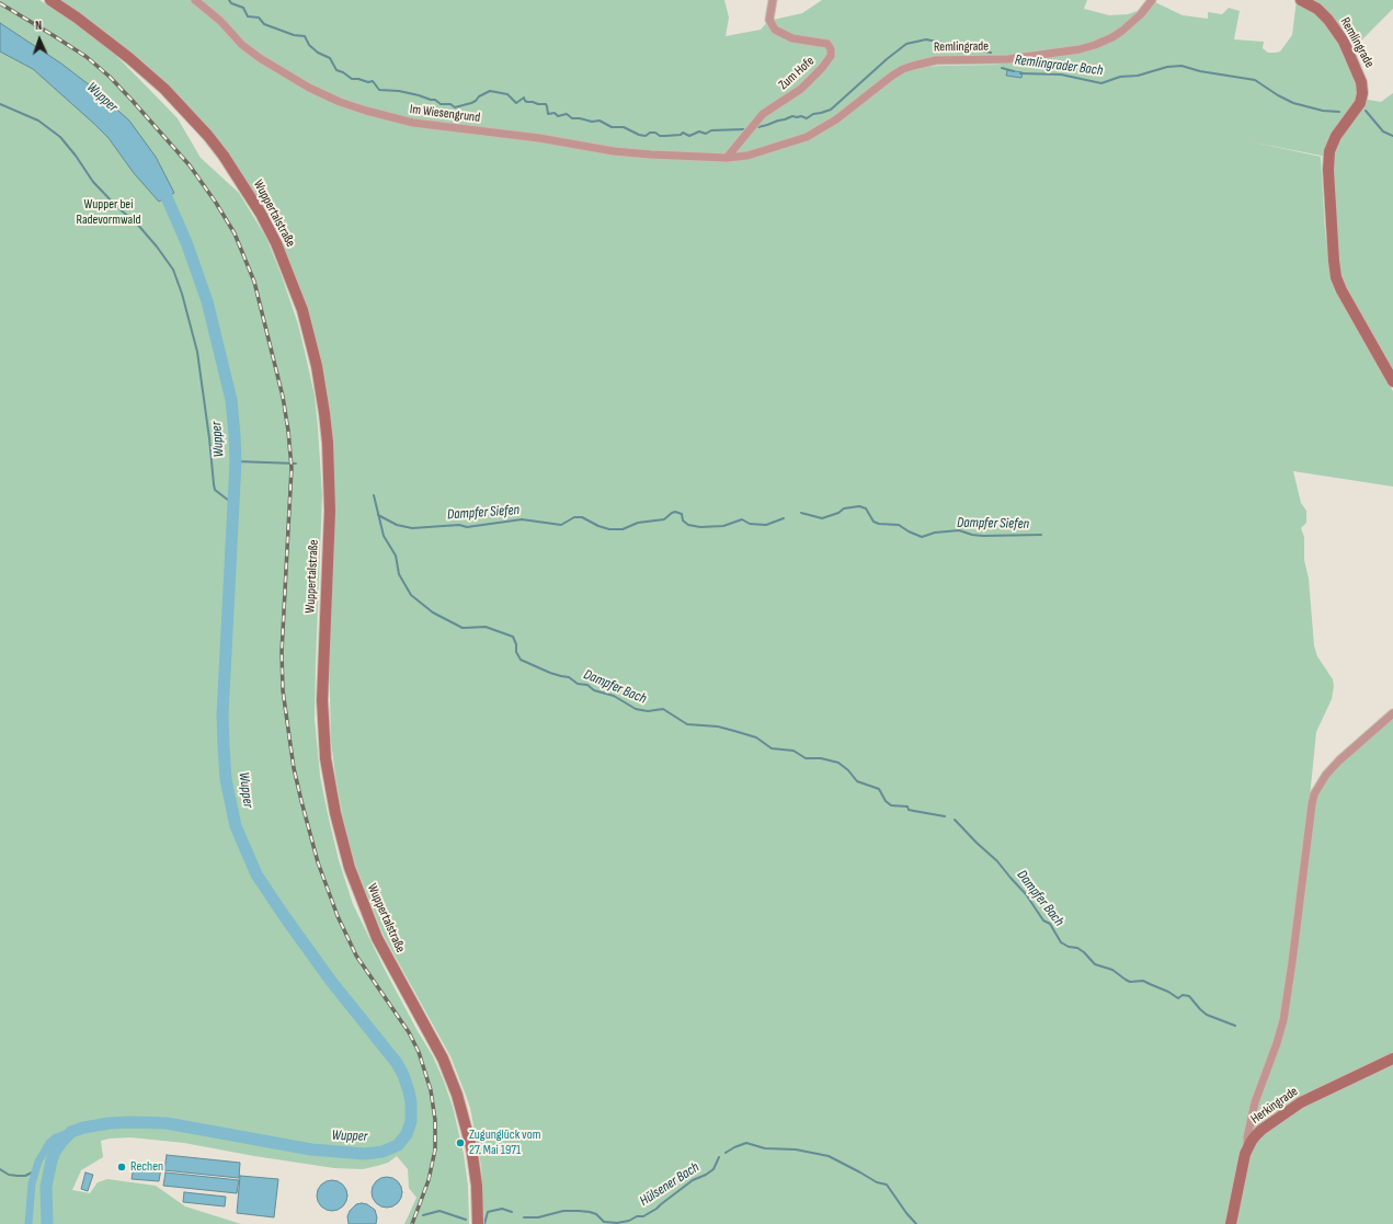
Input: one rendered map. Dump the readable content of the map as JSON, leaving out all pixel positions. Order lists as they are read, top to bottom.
{
  "streets": {
    "main road": ["Remlingrade", "Wuppertalstraße", "Herkingrade"],
    "street": ["Zum Hofe", "Im Wiesengrund"]
  },
  "crossings": [
    ["Remlingrade", "Zum Hofe"],
    ["Remlingrade", "Im Wiesengrund"],
    ["Zum Hofe", "Im Wiesengrund"]
  ],
  "water": [
    "Remlingrader Bach",
    "Wupper",
    "Dampfer Siefen",
    "Dampfer Bach",
    "Hülsener Bach"
  ],
  "parks": ["Wupper bei Radevormwald"],
  "places": ["Zugunglück vom 27. Mai 1971", "Rechen"],
  "north": "top"
}
